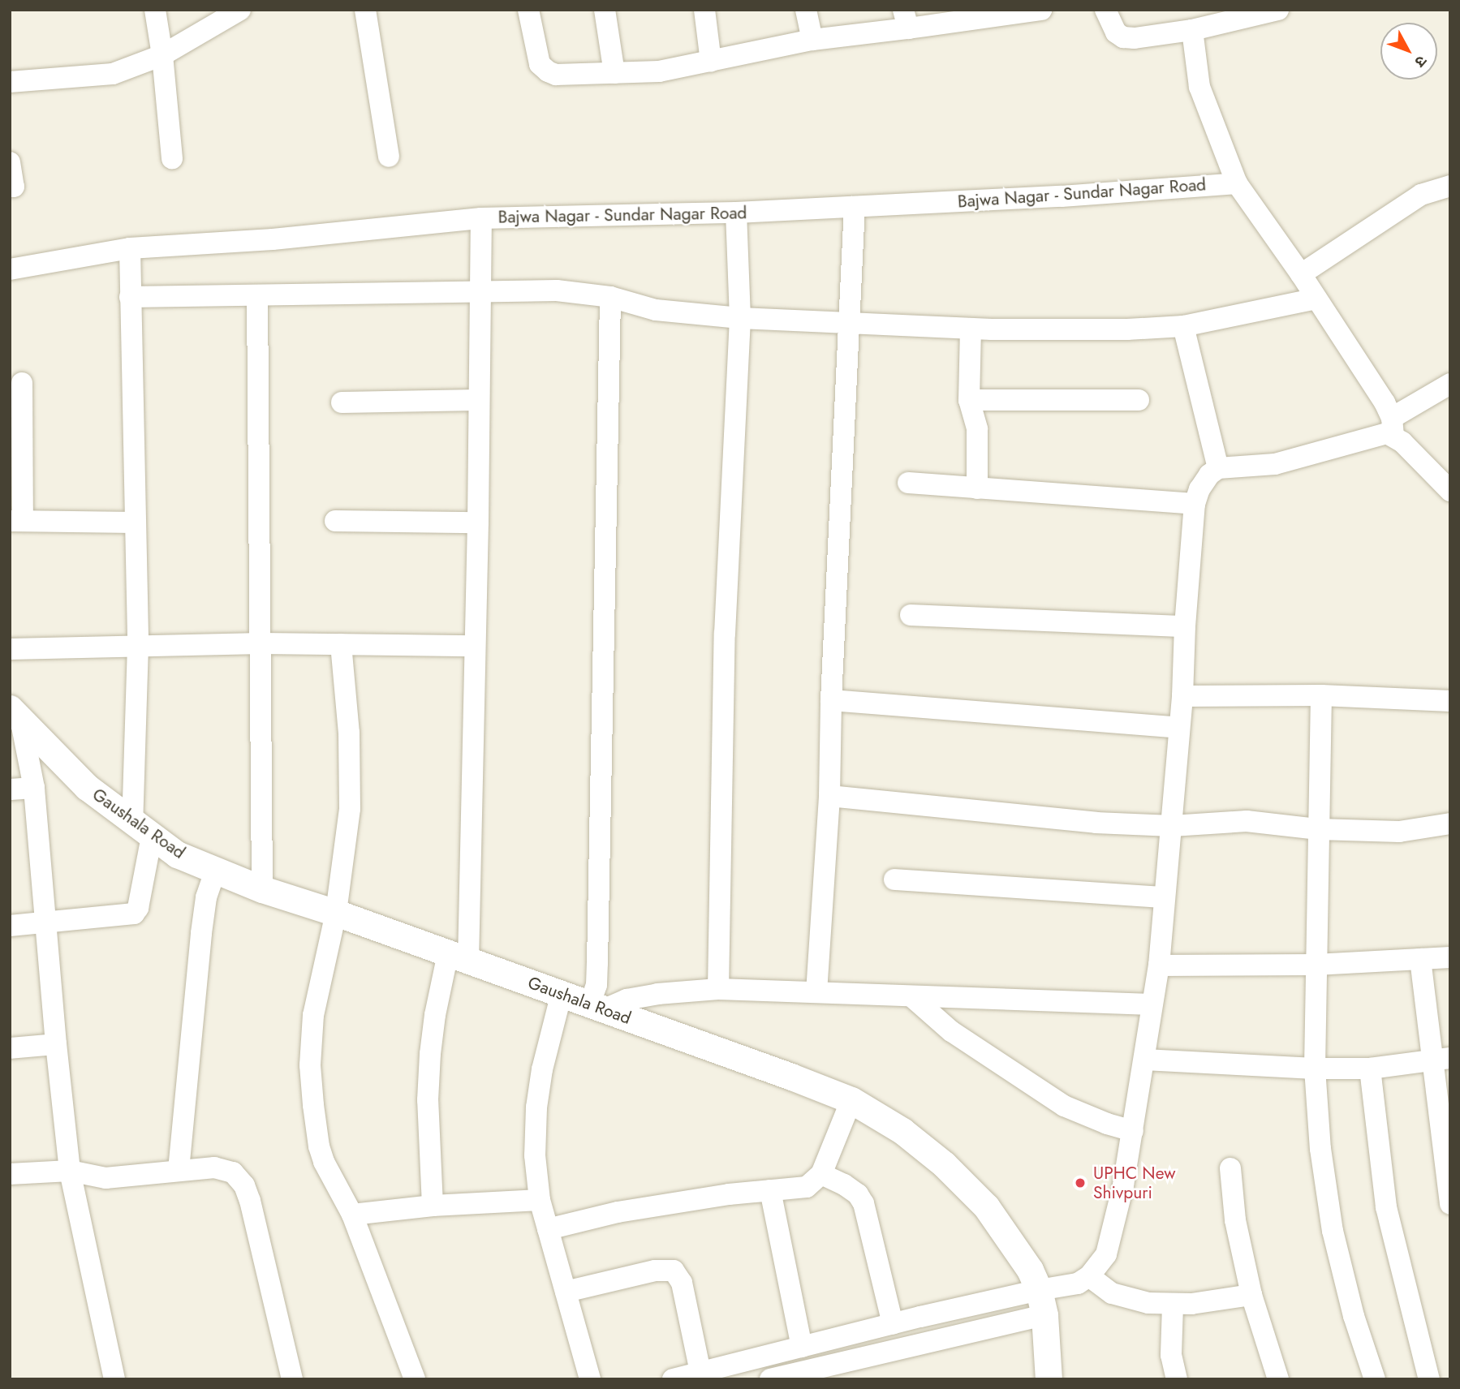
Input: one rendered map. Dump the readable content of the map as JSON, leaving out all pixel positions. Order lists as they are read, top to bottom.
{
  "streets": {
    "street": ["Bajwa Nagar - Sundar Nagar Road", "Gaushala Road"]
  },
  "places": ["UPHC New Shivpuri"],
  "north": "bottom right"
}
